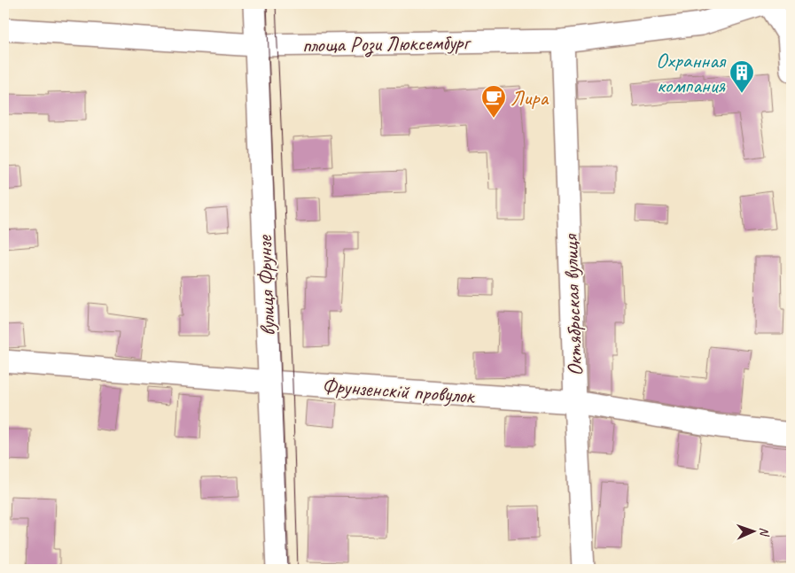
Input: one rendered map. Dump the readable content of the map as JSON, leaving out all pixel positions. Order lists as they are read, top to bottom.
{
  "streets": {
    "street": [
      "площа Рози Люксембург",
      "вулиця Фрунзе",
      "Октябрьская вулиця",
      "Фрунзенскій провулок"
    ]
  },
  "crossings": [
    ["площа Рози Люксембург", "вулиця Фрунзе"],
    ["площа Рози Люксембург", "Октябрьская вулиця"],
    ["вулиця Фрунзе", "Фрунзенскій провулок"],
    ["Октябрьская вулиця", "Фрунзенскій провулок"]
  ],
  "places": {
    "building": ["Охранная компания"],
    "cafe": ["Лира"]
  },
  "north": "right"
}
